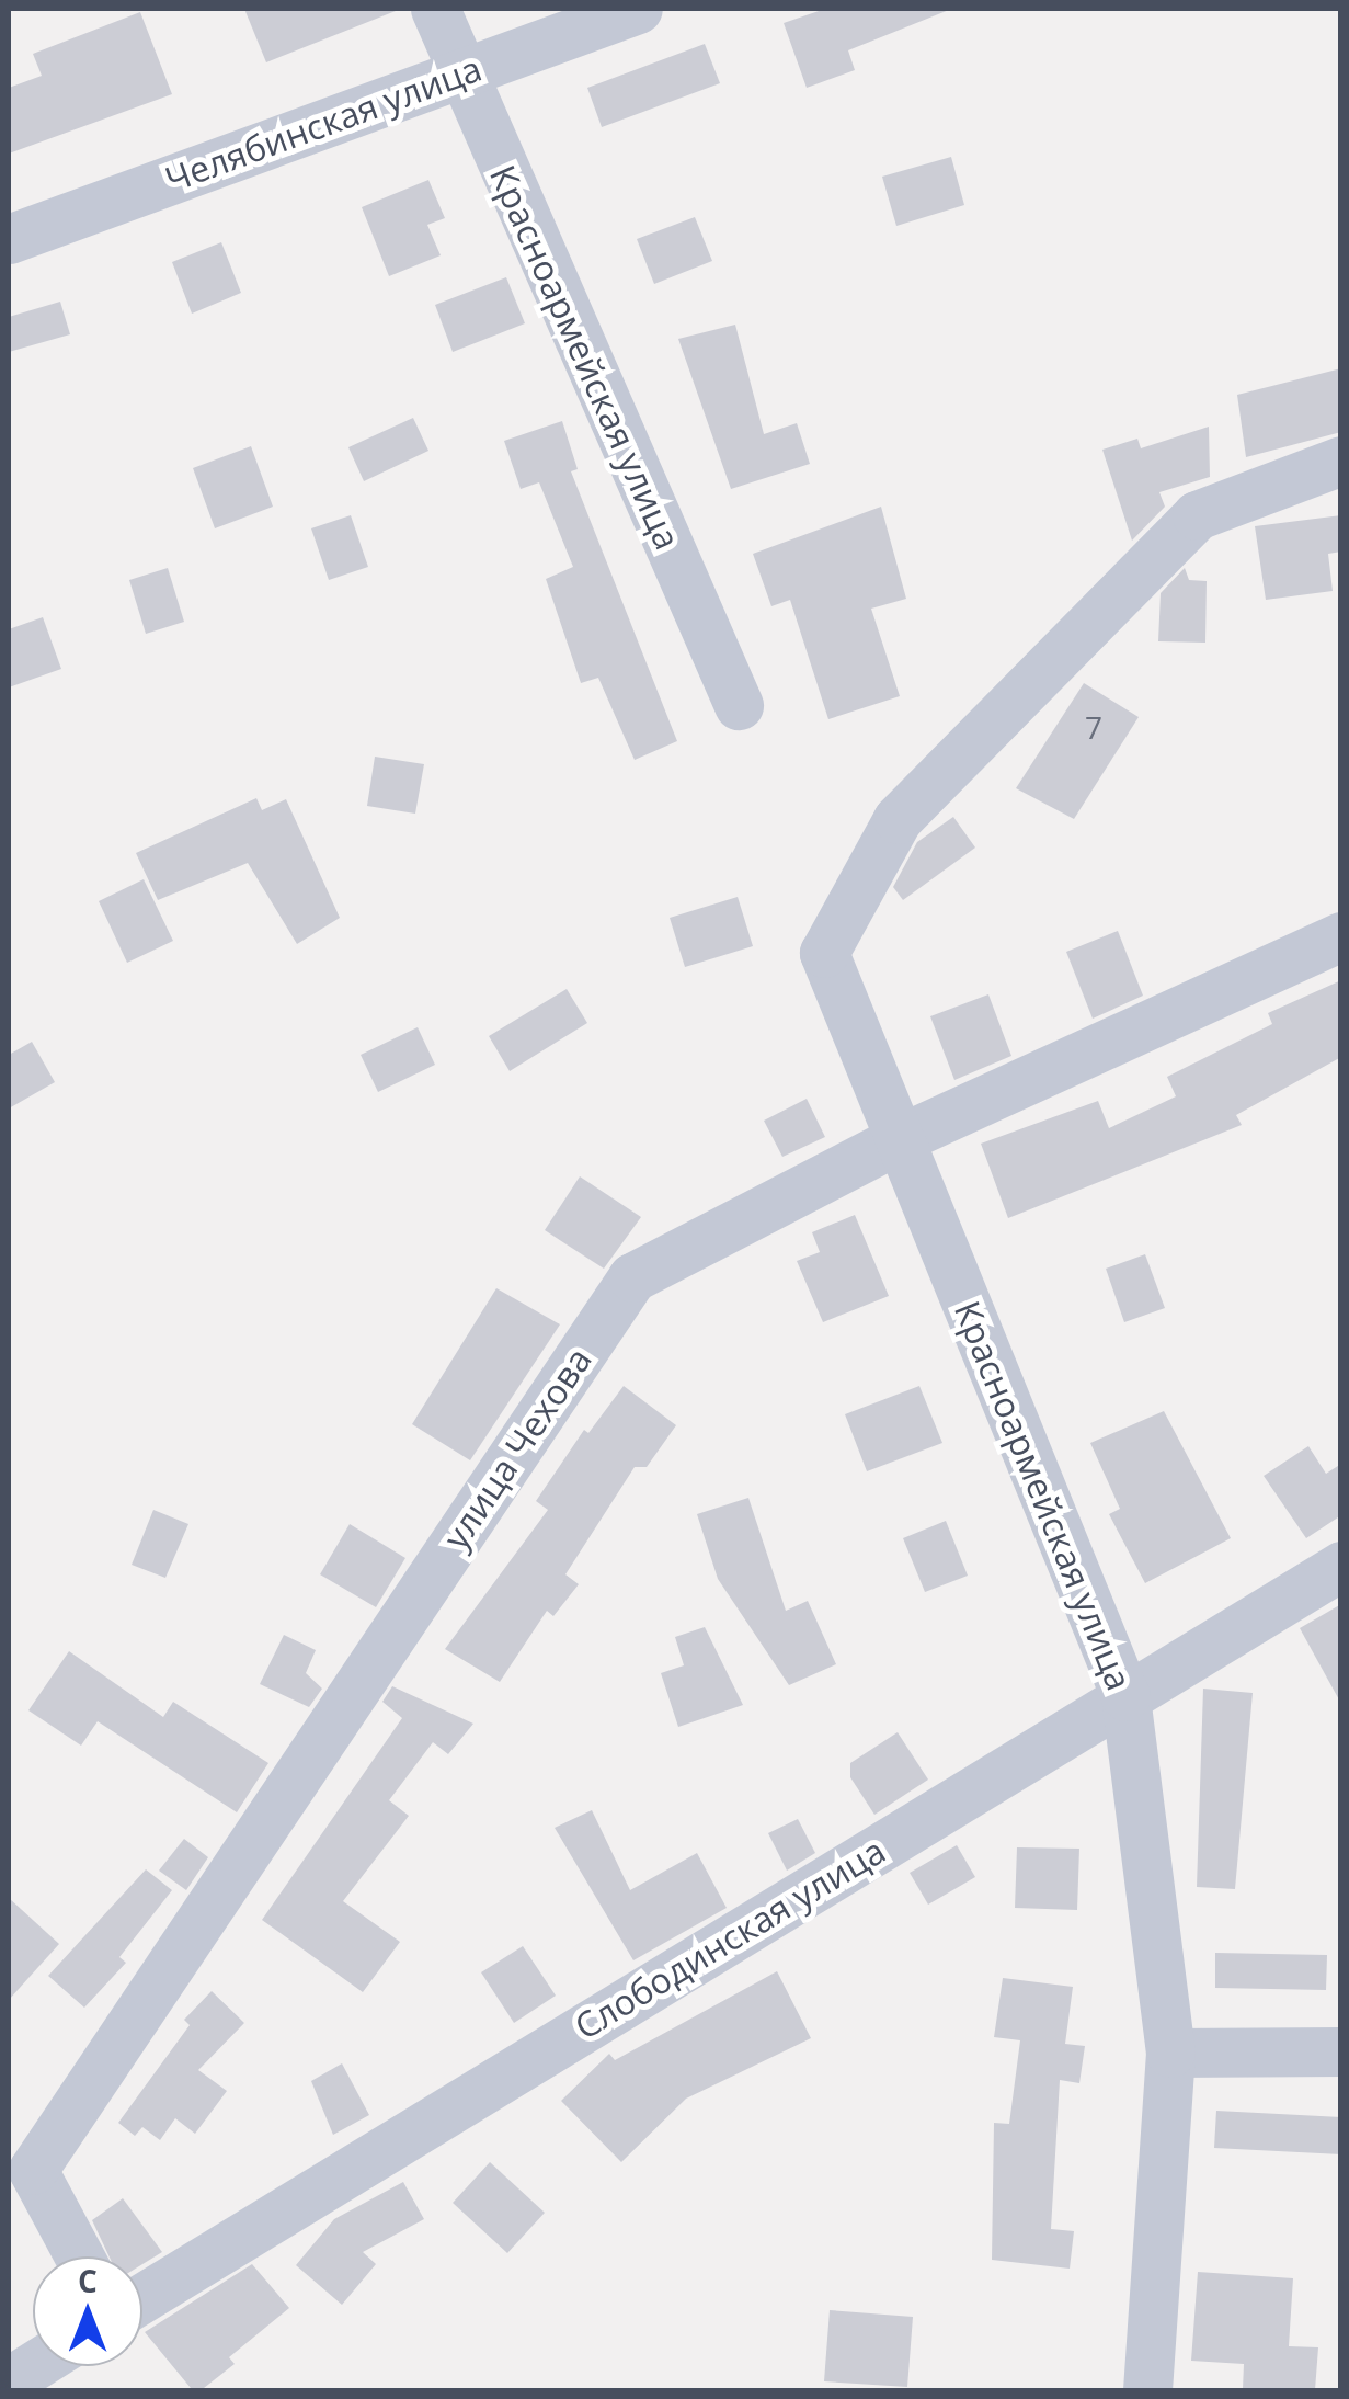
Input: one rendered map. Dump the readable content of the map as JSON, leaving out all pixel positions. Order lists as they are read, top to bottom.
{
  "streets": {
    "street": [
      "Челябинская улица",
      "Красноармейская улица",
      "улица Чехова",
      "Слободинская улица"
    ]
  },
  "crossings": [
    ["Челябинская улица", "Красноармейская улица"],
    ["Красноармейская улица", "улица Чехова"],
    ["Красноармейская улица", "Слободинская улица"]
  ],
  "house_numbers": ["7"],
  "north": "top"
}
